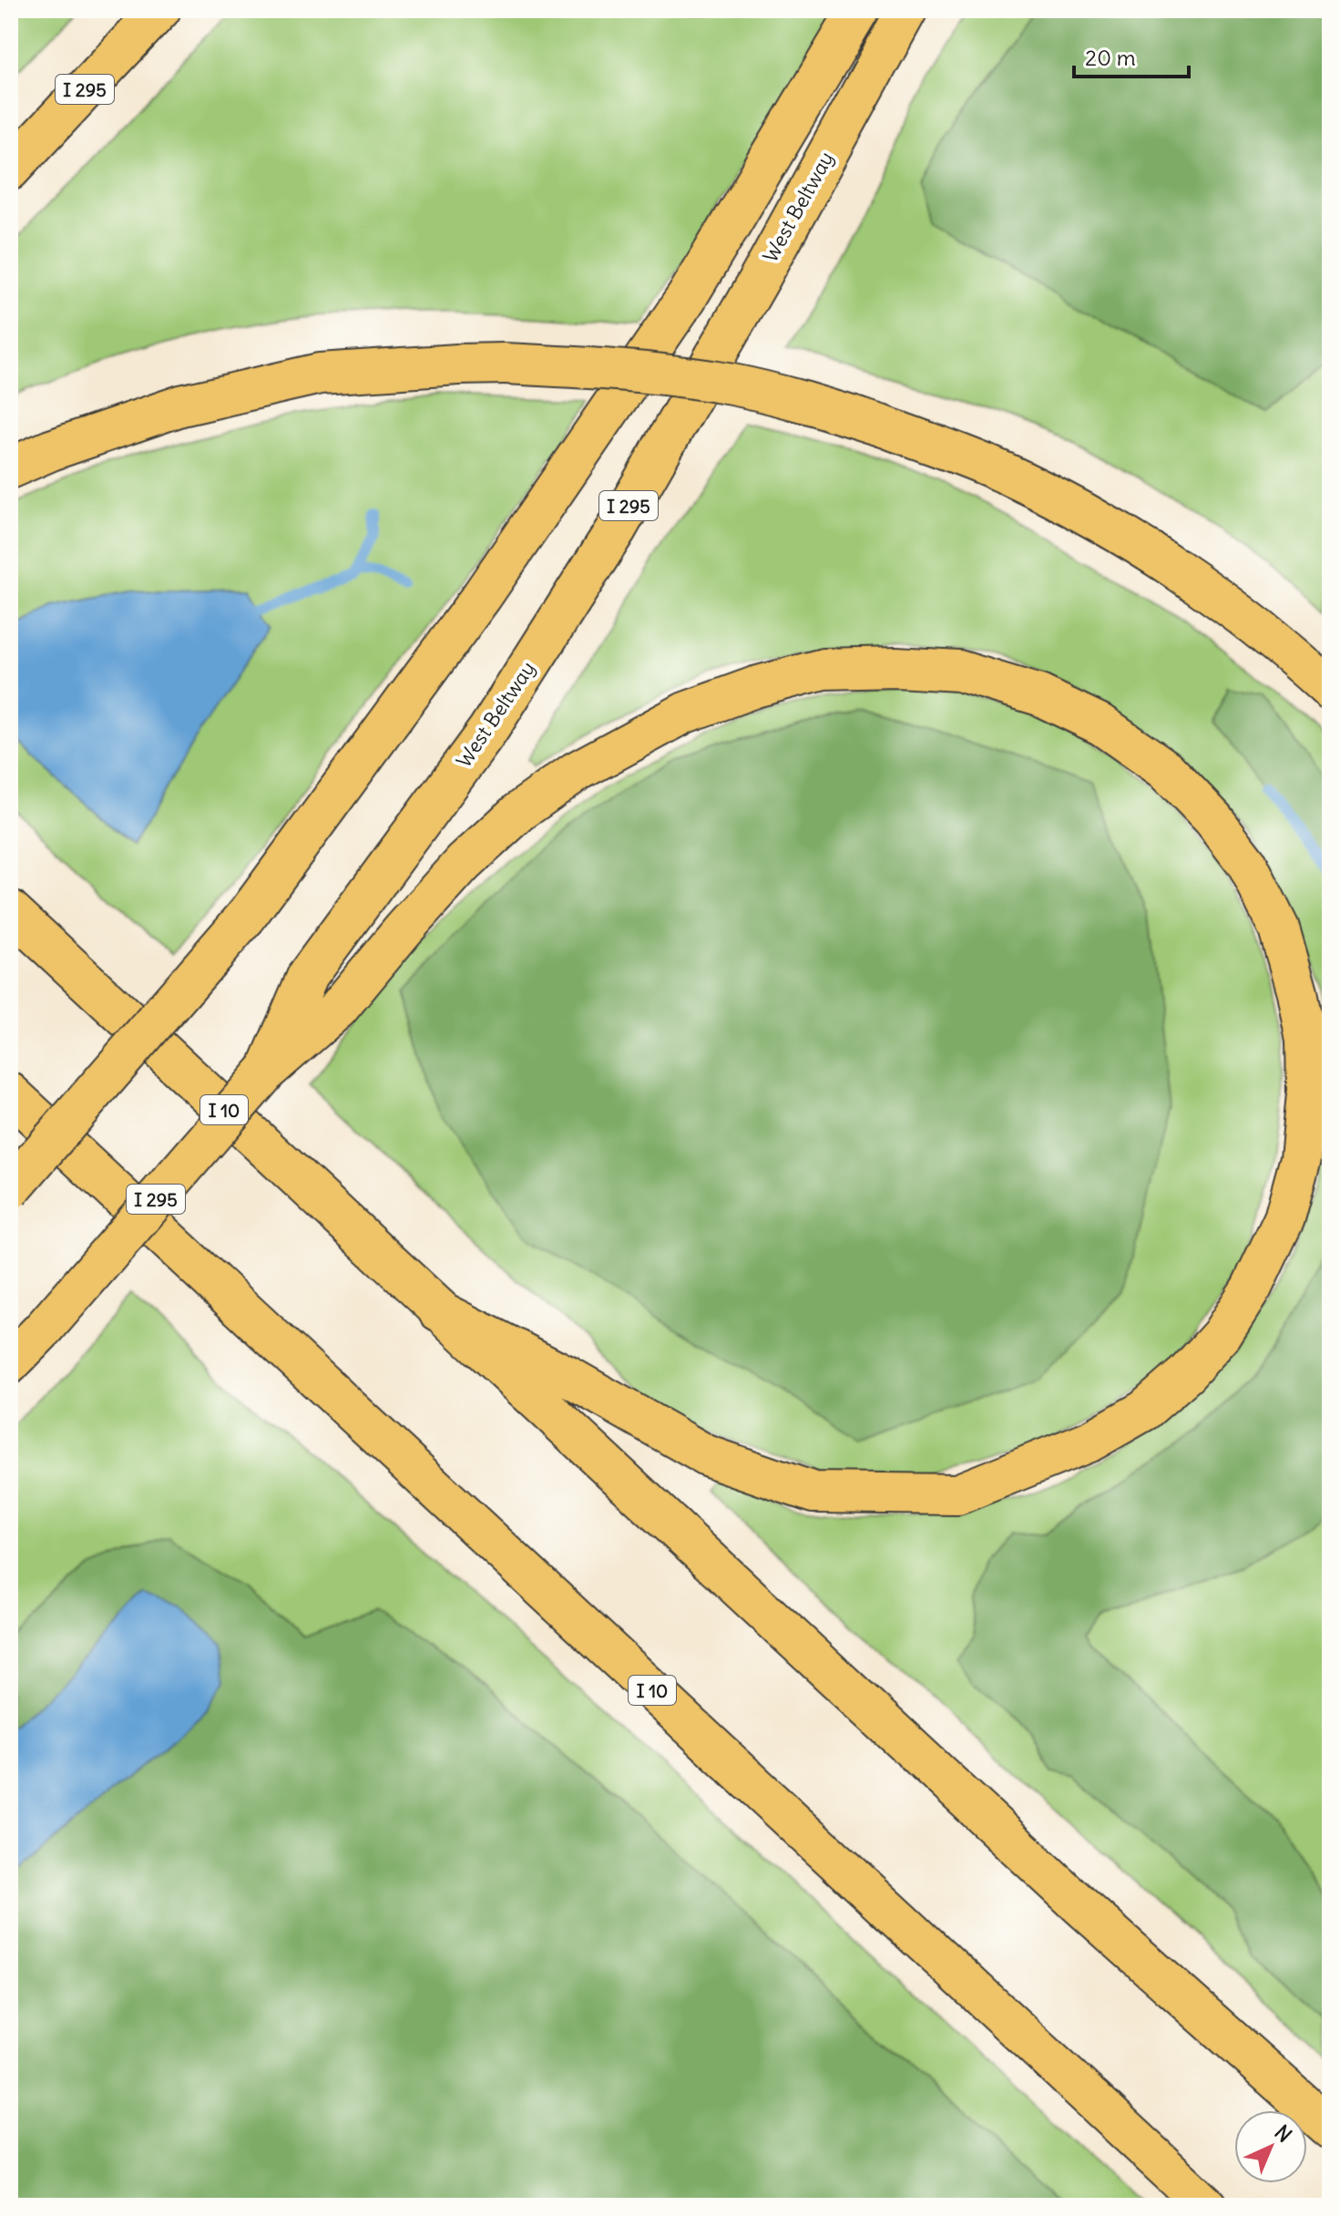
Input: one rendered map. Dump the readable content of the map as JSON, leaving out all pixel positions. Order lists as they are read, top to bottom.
{
  "streets": {
    "highway": ["I 295", "West Beltway", "I 10"]
  },
  "scale_bar": "20 m",
  "north": "top right"
}
